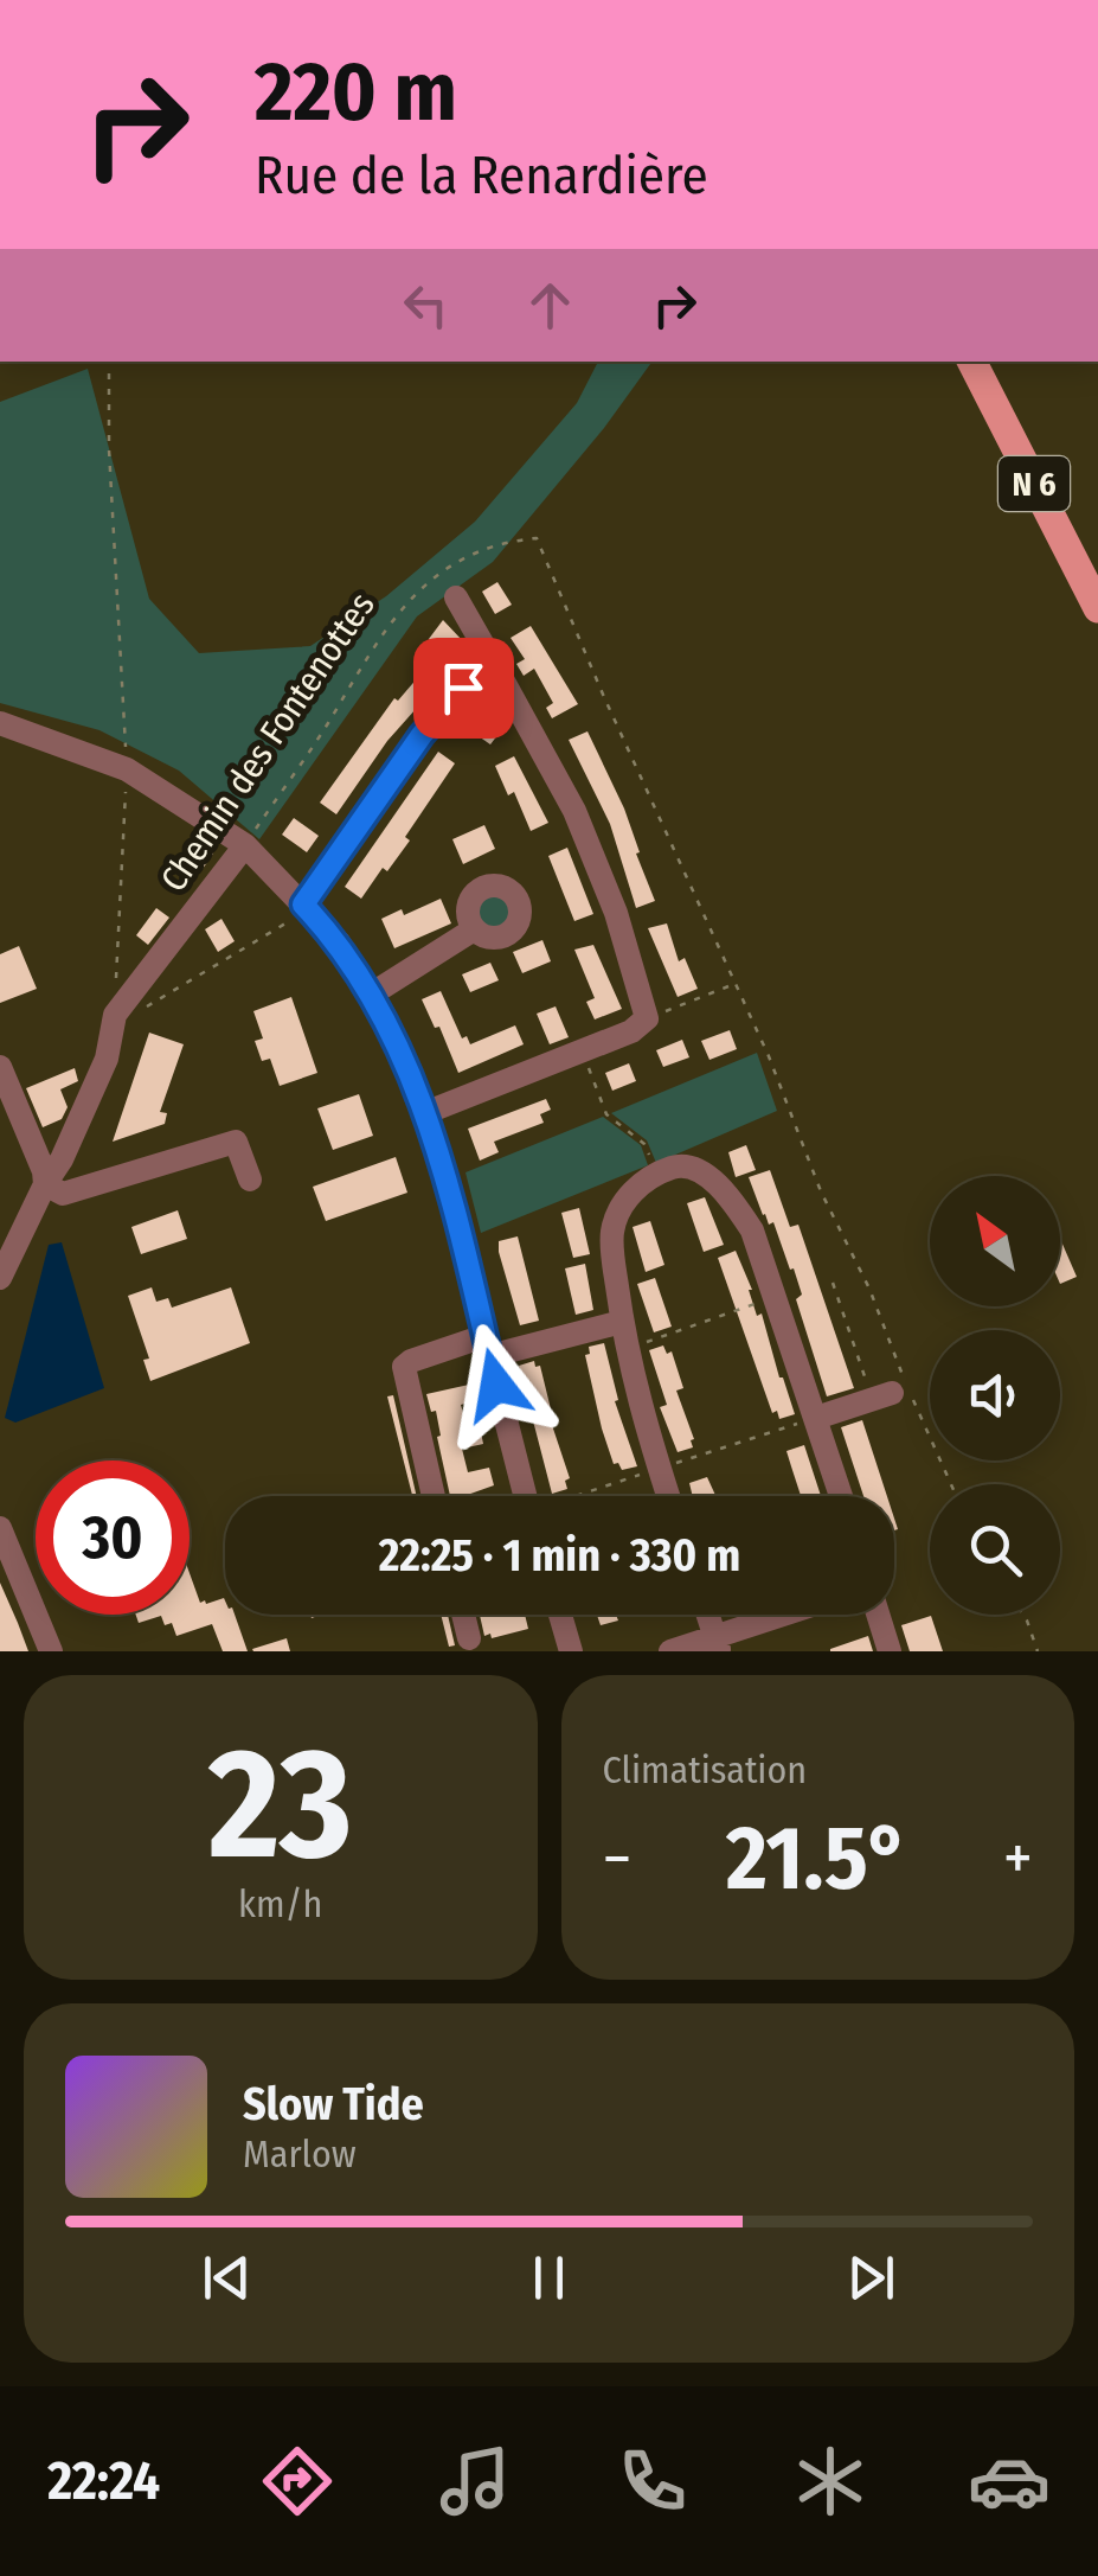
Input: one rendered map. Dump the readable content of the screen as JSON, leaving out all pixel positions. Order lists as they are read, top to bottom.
{
  "streets": {
    "main road": ["N 6"],
    "street": ["Chemin des Fontenottes"]
  },
  "north": "top left",
  "page": {
    "turn": ["220 m", "Rue de la Renardière"],
    "limit": "30",
    "trip": "22:25 · 1 min · 330 m",
    "tile": [
      ["23", "km/h"],
      "Climatisation"
    ],
    "heat": ["−", "21.5°", "+"],
    "song": ["Slow Tide", "Marlow"],
    "tabs": "22:24"
  }
}
